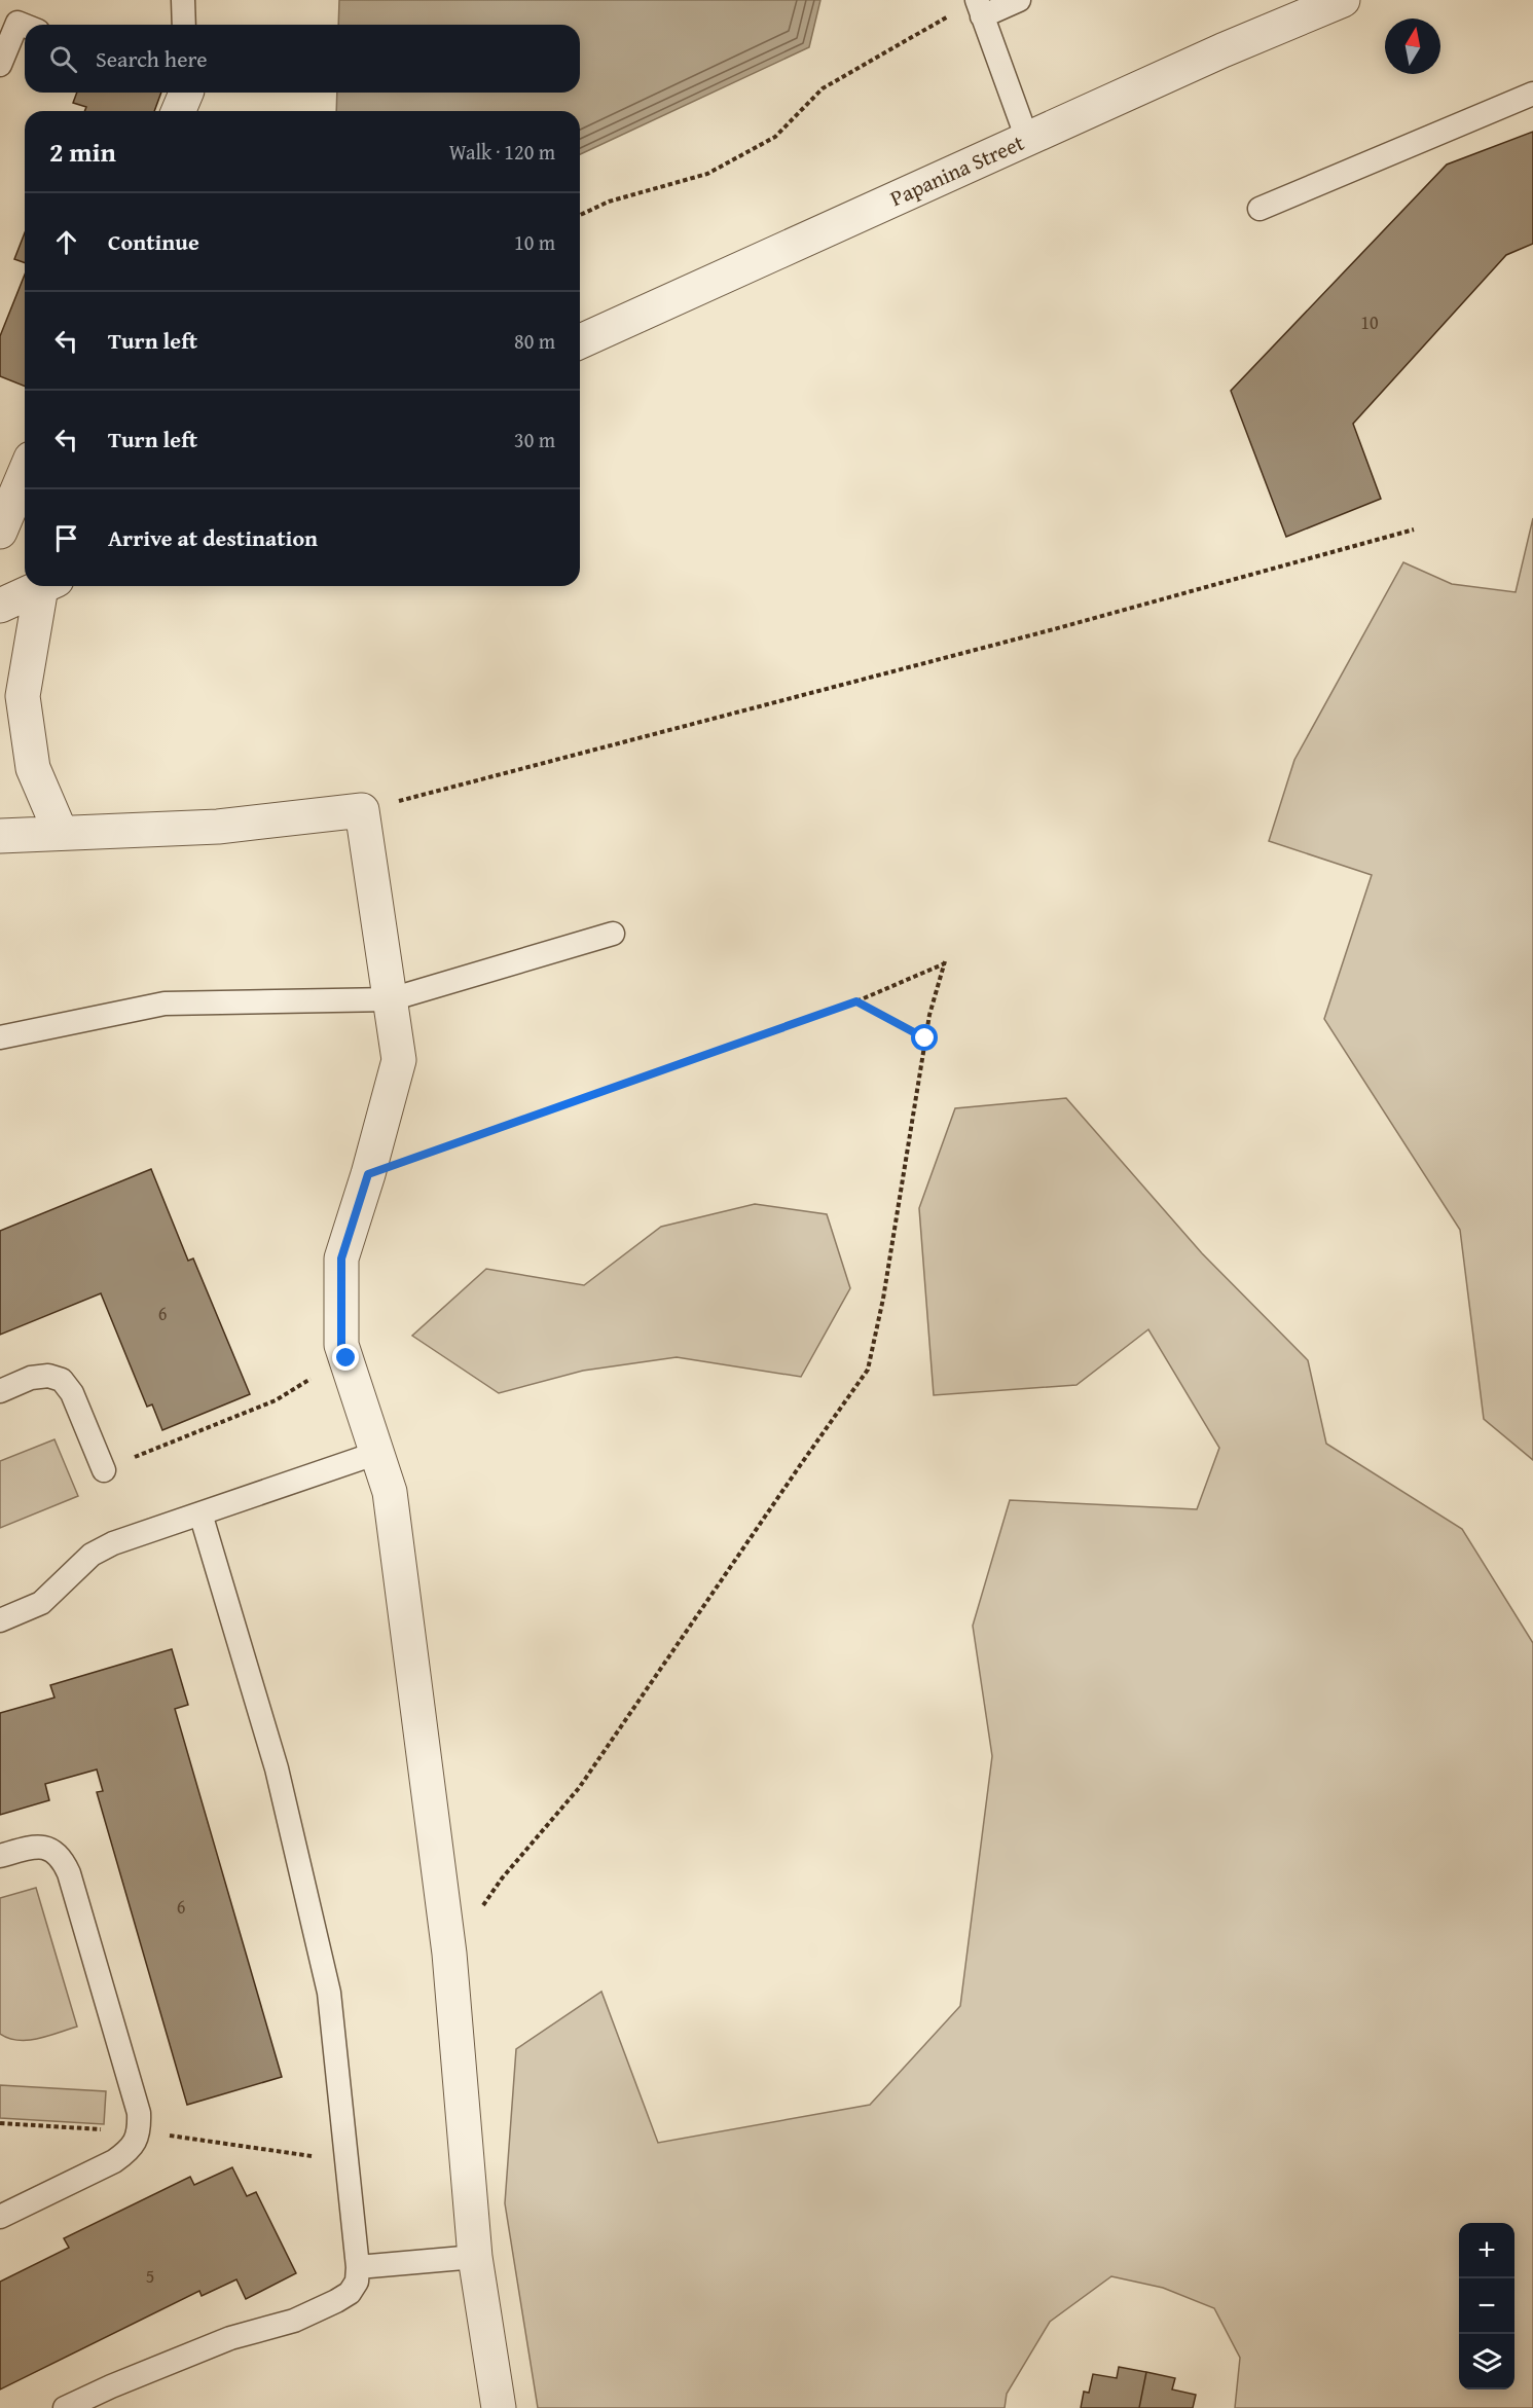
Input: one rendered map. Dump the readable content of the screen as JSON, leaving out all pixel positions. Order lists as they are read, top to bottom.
{
  "streets": {
    "street": ["Papanina Street"]
  },
  "house_numbers": [
    "10",
    "6",
    "6",
    "5"
  ],
  "north": "top",
  "page": {
    "search": "Search here",
    "heading": ["2 min", "Walk · 120 m"],
    "list": [
      ["Continue", "10 m"],
      ["Turn left", "80 m"],
      ["Turn left", "30 m"],
      "Arrive at destination"
    ],
    "map_buttons": ["+", "−"]
  }
}
